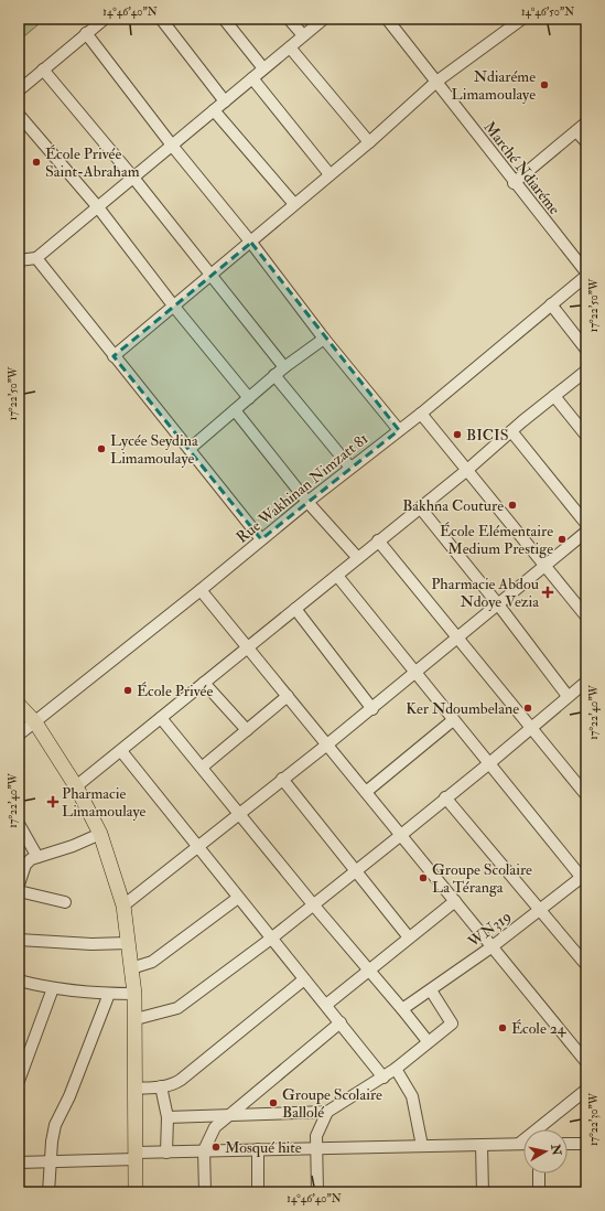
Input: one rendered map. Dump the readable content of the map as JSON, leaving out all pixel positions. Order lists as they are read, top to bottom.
{
  "streets": {
    "street": ["Marché Ndiaréme", "Rue Wakhinan Nimzatt 81", "WN319"]
  },
  "crossings": [
    ["Marché Ndiaréme", "Rue Wakhinan Nimzatt 81"]
  ],
  "places": {
    "other": [
      "Ndiaréme Limamoulaye",
      "École Privée Saint-Abraham",
      "BICIS",
      "Lycée Seydina Limamoulaye",
      "Bakhna Couture",
      "École Elémentaire Medium Prestige",
      "École Privée",
      "Ker Ndoumbelane",
      "Groupe Scolaire La Téranga",
      "École 24",
      "Groupe Scolaire Ballolé",
      "Mosqué hite"
    ],
    "health": ["Pharmacie Abdou Ndoye Vezia", "Pharmacie Limamoulaye"]
  },
  "north": "right",
  "coordinates": [
    "14°46'40\"N",
    "14°46'50\"N",
    "17°22'50\"W",
    "17°22'40\"W",
    "17°22'30\"W"
  ]
}
